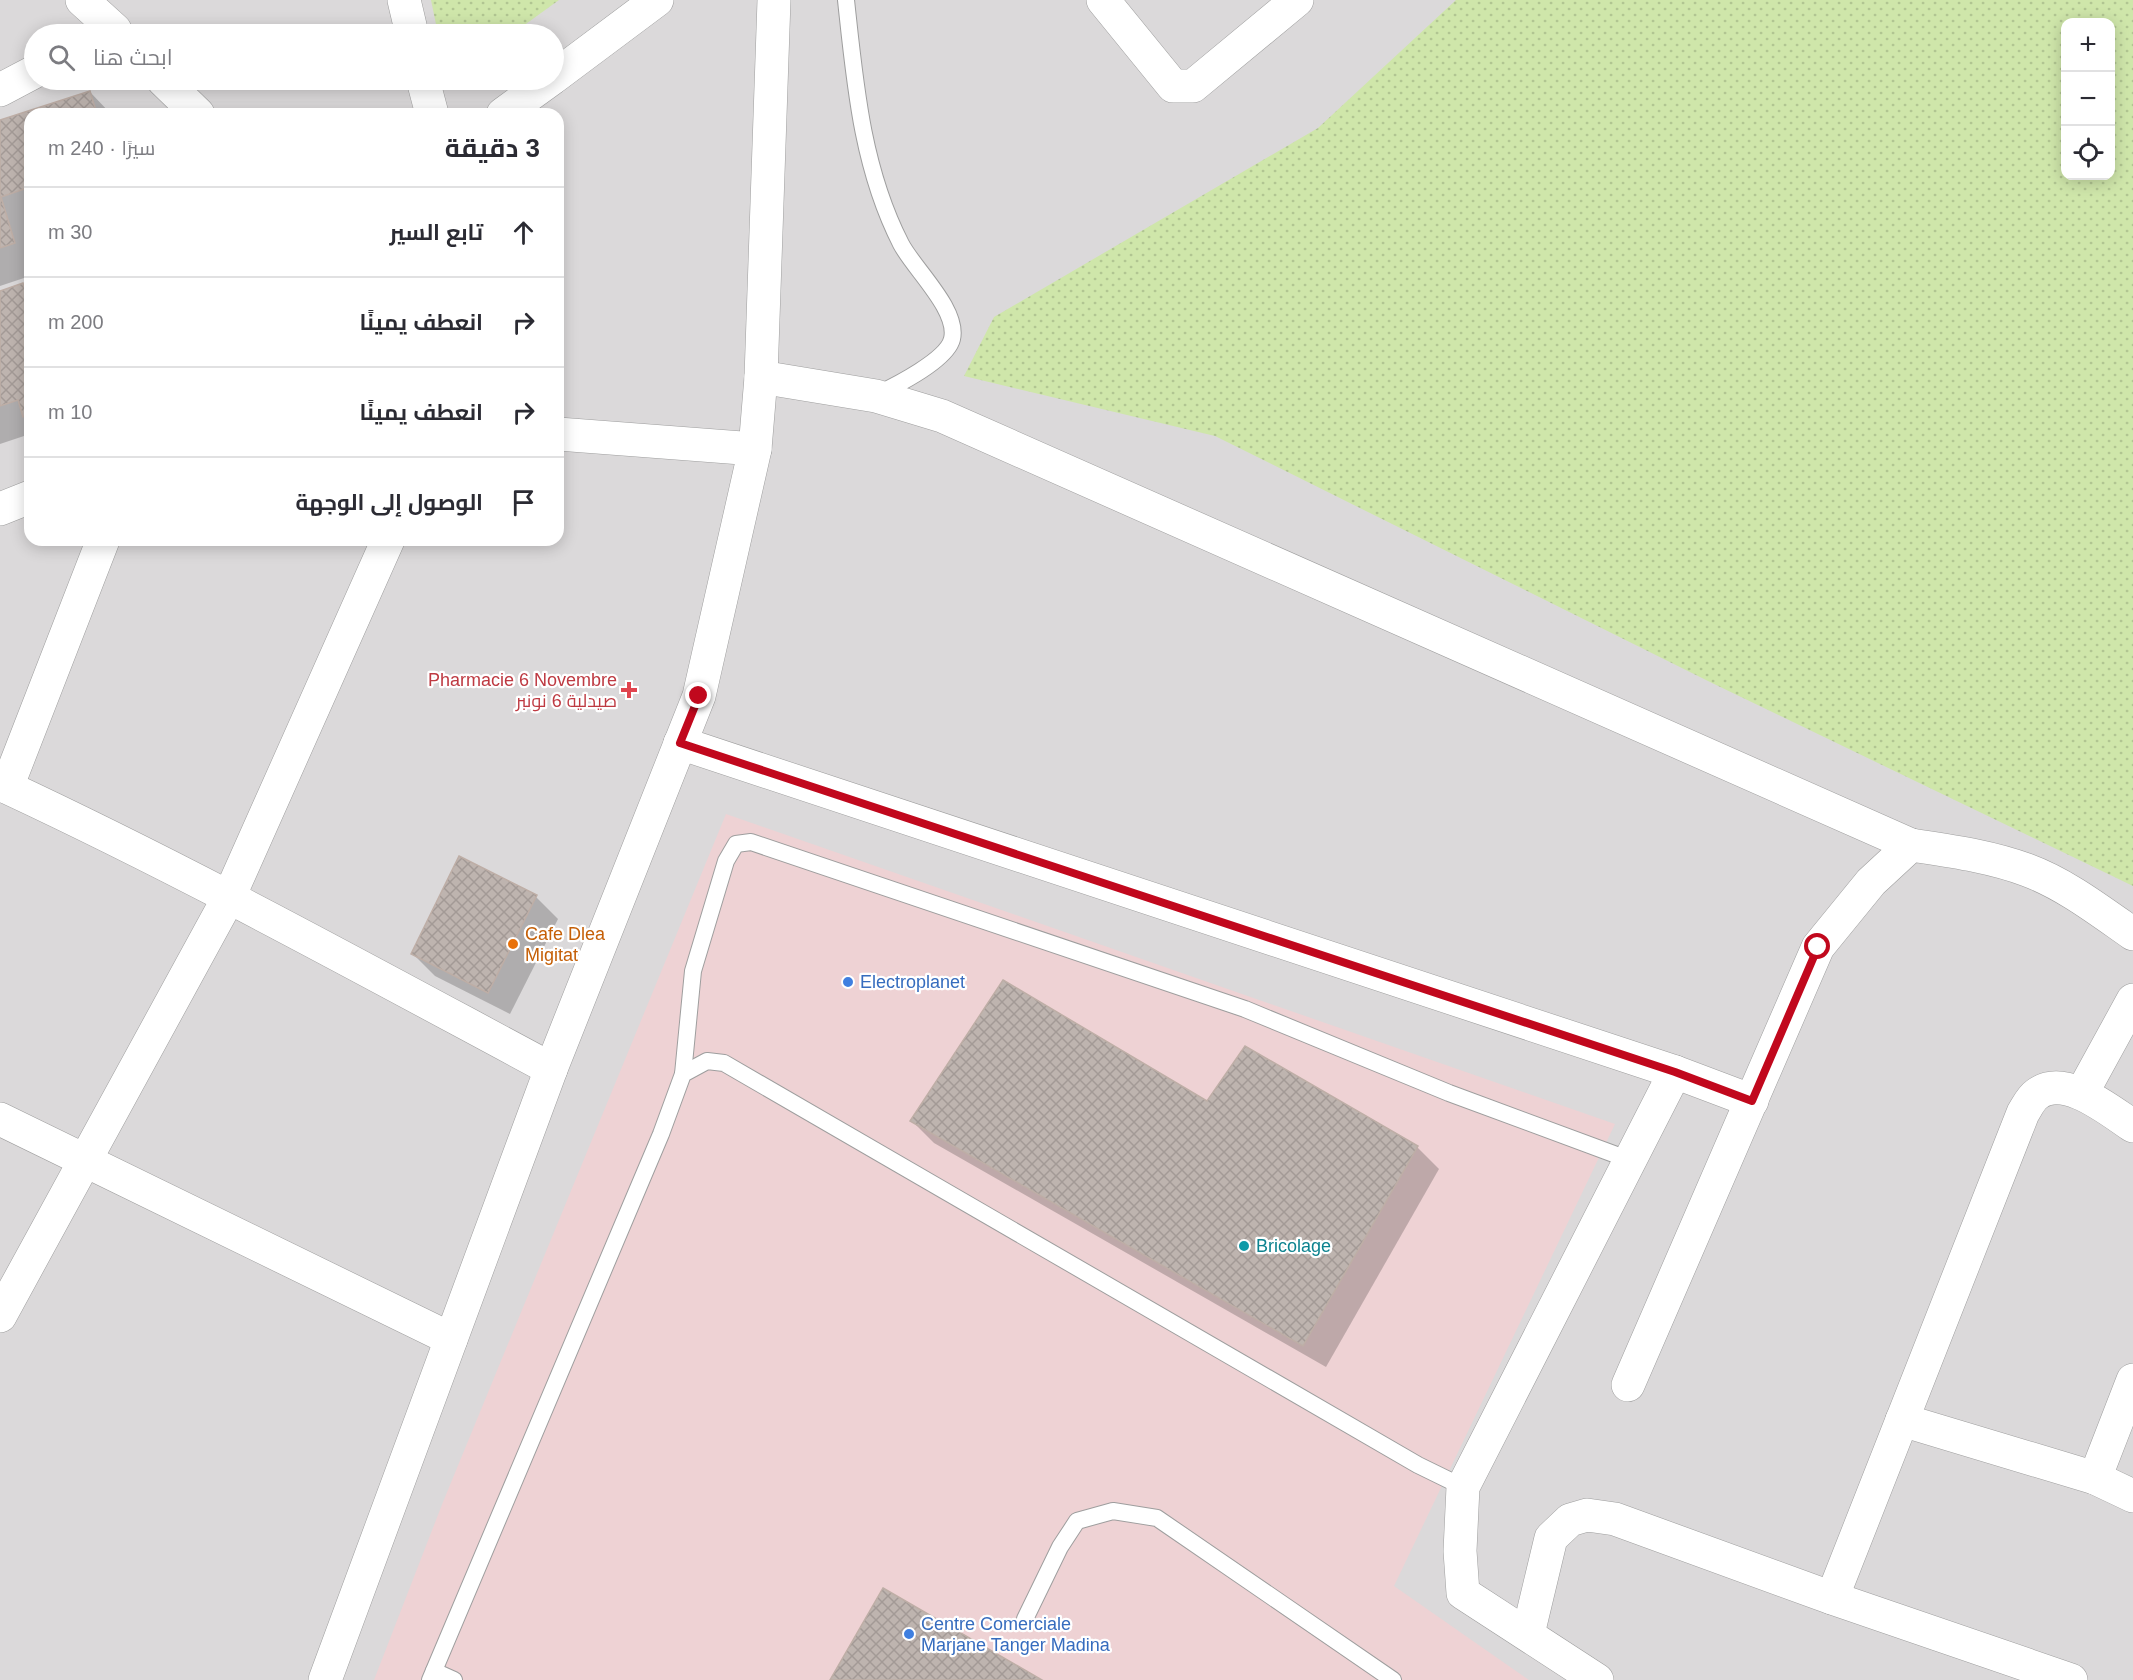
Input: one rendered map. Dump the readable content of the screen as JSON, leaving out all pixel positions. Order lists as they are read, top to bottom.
{
  "places": {
    "health": ["Pharmacie 6 Novembre صيدلية 6 نونبر"],
    "other": [
      "Cafe Dlea Migitat",
      "Electroplanet",
      "Bricolage",
      "Centre Comerciale Marjane Tanger Madina"
    ]
  },
  "page": {
    "map_buttons": ["+", "−"],
    "search": "ابحث هنا",
    "heading": ["3 دقيقة", "سيرًا · 240 m"],
    "list": [
      ["تابع السير", "30 m"],
      ["انعطف يمينًا", "200 m"],
      ["انعطف يمينًا", "10 m"],
      "الوصول إلى الوجهة"
    ]
  }
}
